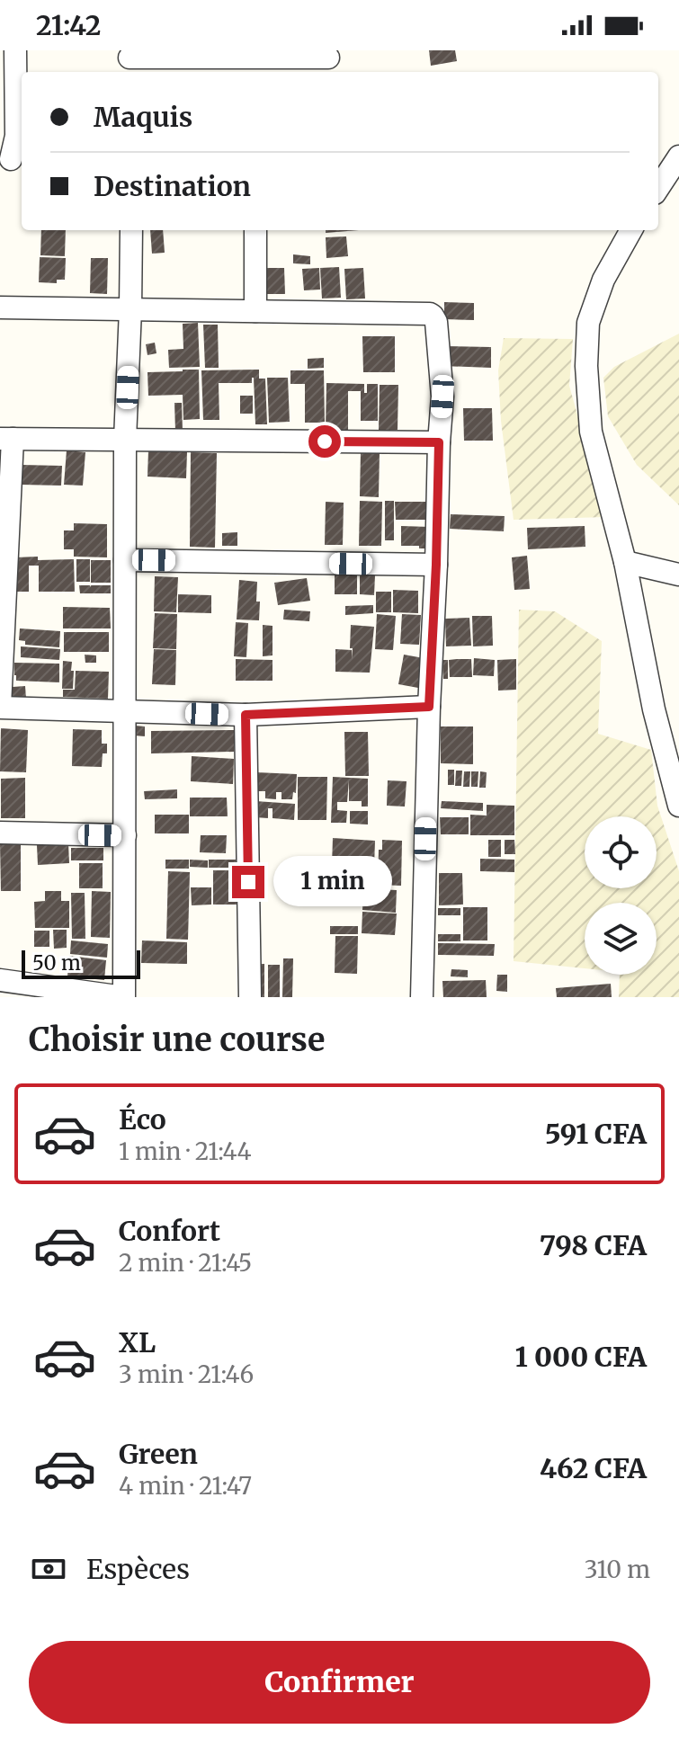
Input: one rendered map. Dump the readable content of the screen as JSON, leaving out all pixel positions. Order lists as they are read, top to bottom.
{
  "scale_bar": "50 m",
  "page": {
    "status": "21:42",
    "banner": ["Maquis", "Destination"],
    "bubble": "1 min",
    "scale": "50 m",
    "heading": "Choisir une course",
    "list": [
      {
        "name": "Éco",
        "note": "1 min · 21:44",
        "value": "591 CFA"
      },
      {
        "name": "Confort",
        "note": "2 min · 21:45",
        "value": "798 CFA"
      },
      {
        "name": "XL",
        "note": "3 min · 21:46",
        "value": "1 000 CFA"
      },
      {
        "name": "Green",
        "note": "4 min · 21:47",
        "value": "462 CFA"
      }
    ],
    "pay": ["Espèces", "310 m"],
    "buttons": "Confirmer"
  }
}
